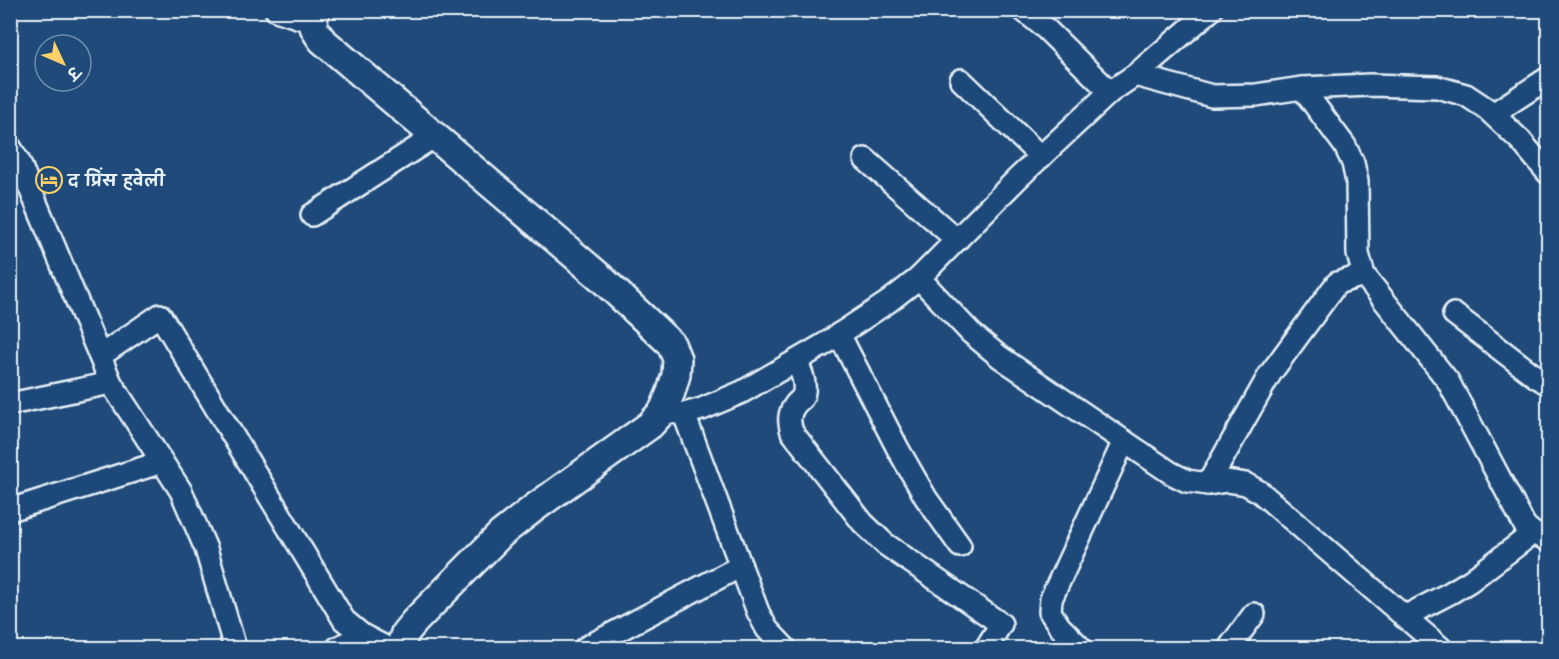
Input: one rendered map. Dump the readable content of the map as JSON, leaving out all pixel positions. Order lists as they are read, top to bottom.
{
  "places": {
    "hotel": ["द प्रिंस हवेली"]
  },
  "north": "bottom right"
}
